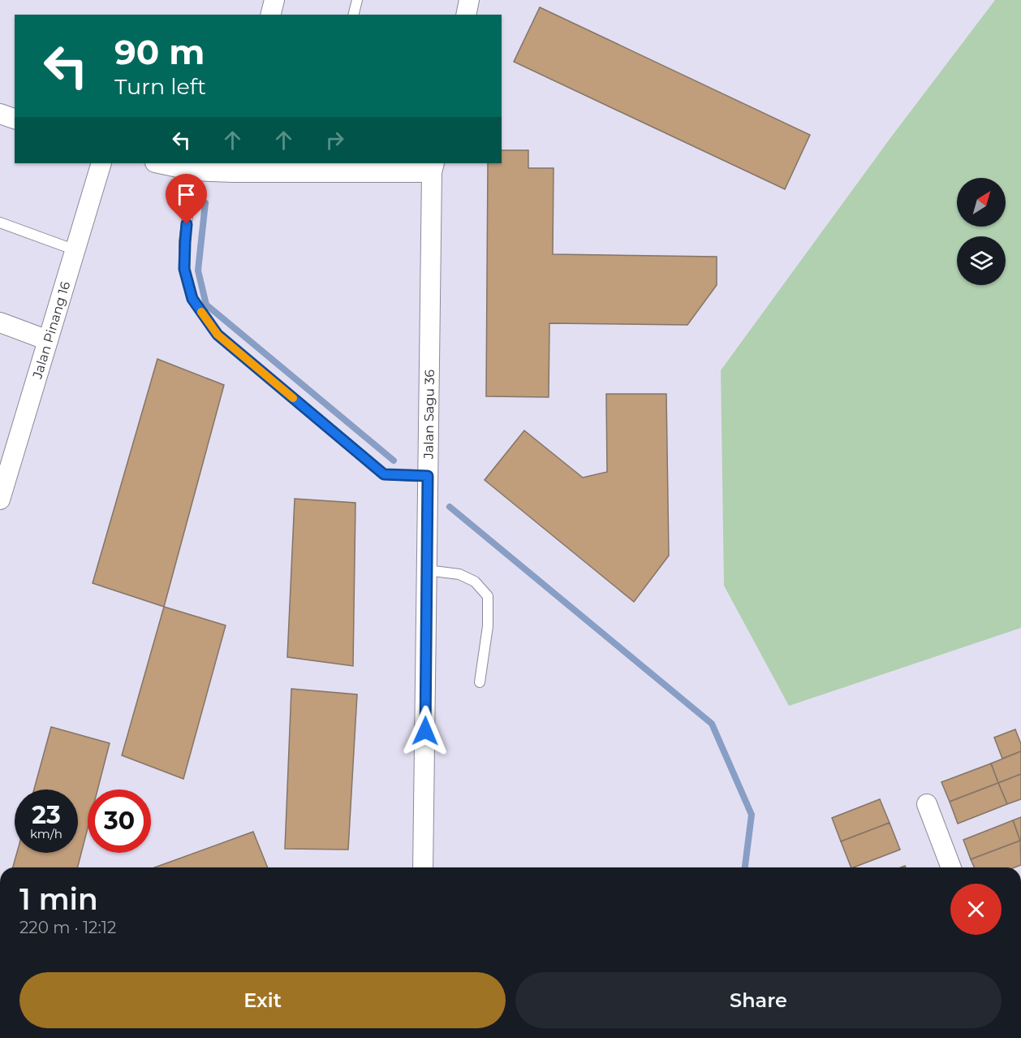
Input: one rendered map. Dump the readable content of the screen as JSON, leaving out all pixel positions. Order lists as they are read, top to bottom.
{
  "streets": {
    "street": ["Jalan Pinang 16", "Jalan Sagu 36"]
  },
  "north": "top right",
  "page": {
    "turn": ["90 m", "Turn left"],
    "speed": "23 km/h",
    "limit": "30",
    "heading": ["1 min", "220 m · 12:12"],
    "buttons": ["Exit", "Share"]
  }
}
